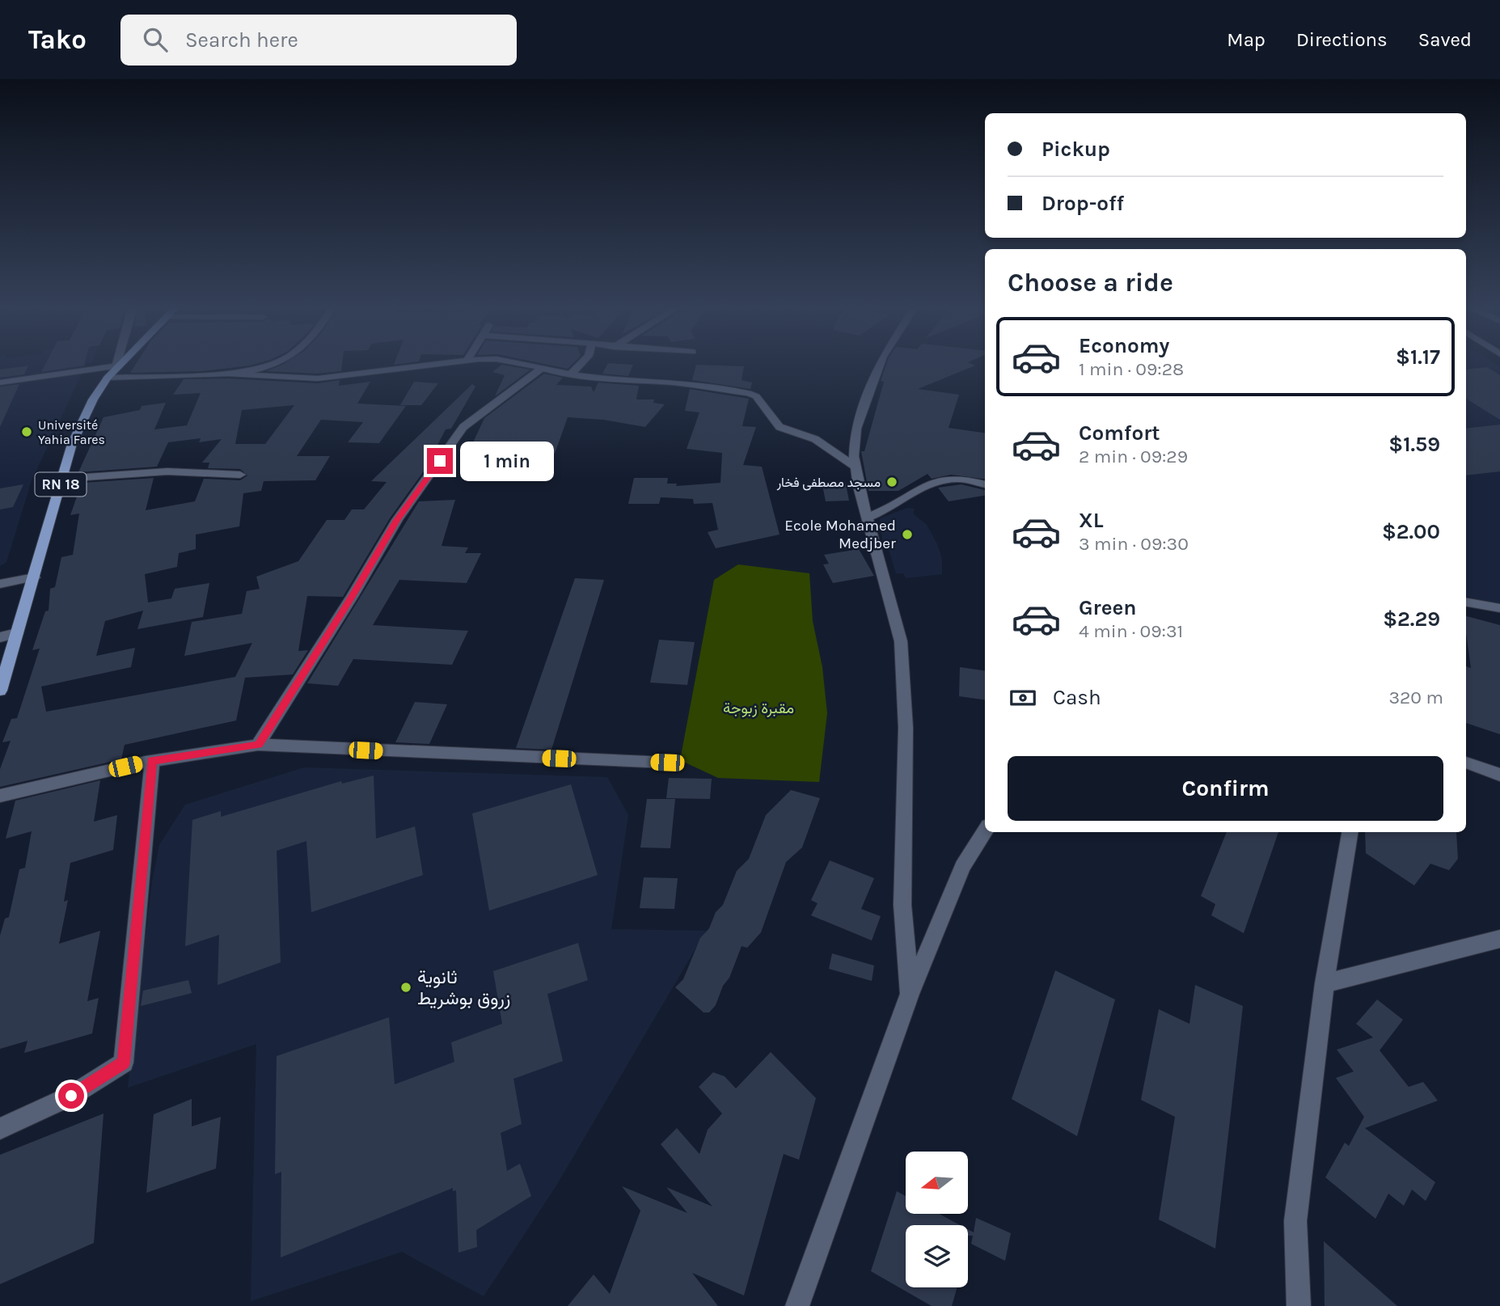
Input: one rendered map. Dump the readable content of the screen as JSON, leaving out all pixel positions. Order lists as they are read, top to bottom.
{
  "streets": {
    "main road": ["RN 18"]
  },
  "parks": ["مقبرة زبوجة"],
  "places": [
    "Université Yahia Fares",
    "مسجد مصطفى فخار",
    "Ecole Mohamed Medjber",
    "ثانوية زروق بوشريط"
  ],
  "north": "left",
  "page": {
    "header": "Tako",
    "search": "Search here",
    "nav": ["Map", "Directions", "Saved"],
    "banner": ["Pickup", "Drop-off"],
    "heading": "Choose a ride",
    "list": [
      {
        "name": "Economy",
        "note": "1 min · 09:28",
        "value": "$1.17"
      },
      {
        "name": "Comfort",
        "note": "2 min · 09:29",
        "value": "$1.59"
      },
      {
        "name": "XL",
        "note": "3 min · 09:30",
        "value": "$2.00"
      },
      {
        "name": "Green",
        "note": "4 min · 09:31",
        "value": "$2.29"
      }
    ],
    "bubble": "1 min",
    "pay": ["Cash", "320 m"],
    "buttons": "Confirm"
  }
}
